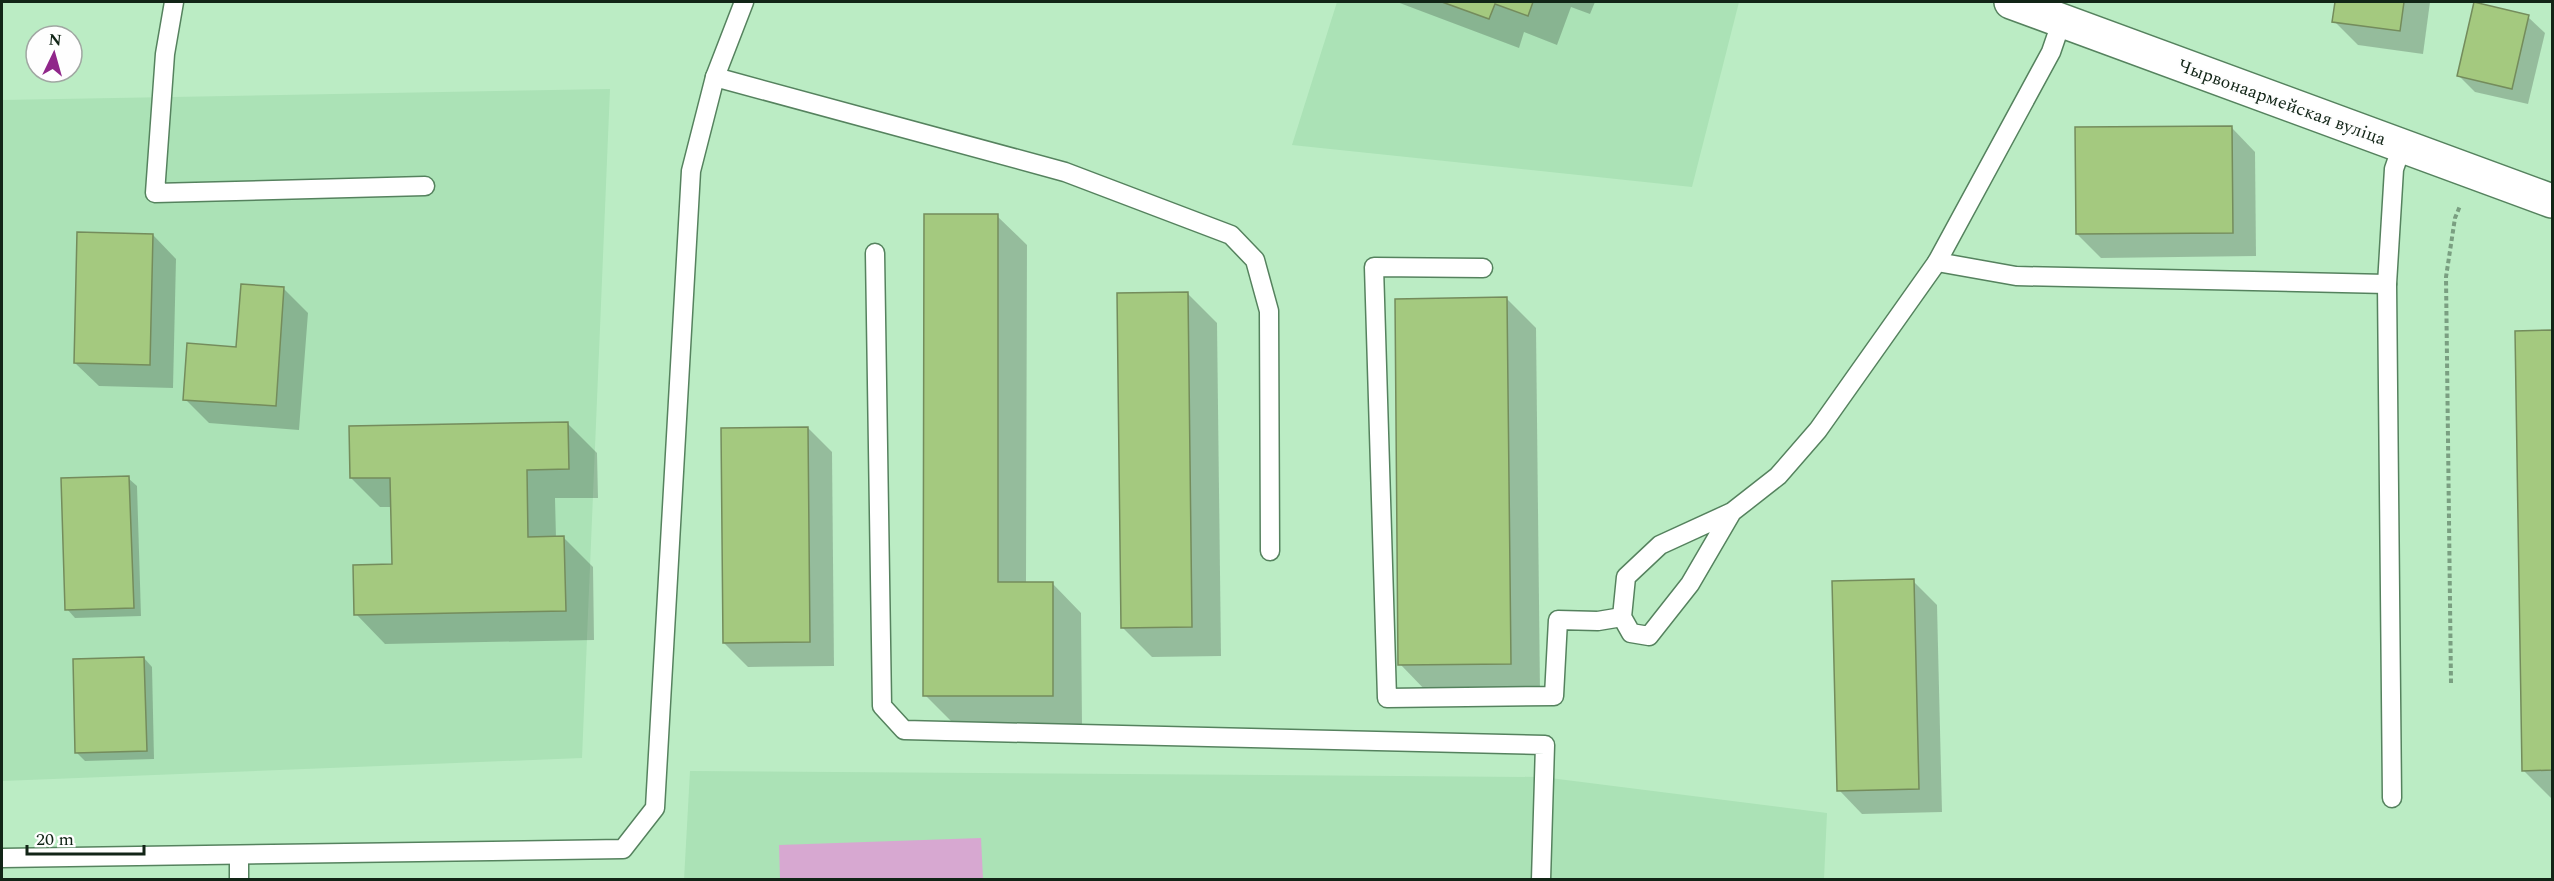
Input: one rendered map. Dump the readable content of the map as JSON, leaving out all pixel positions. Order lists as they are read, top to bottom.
{
  "streets": {
    "street": ["Чырвонаармейская вуліца"]
  },
  "scale_bar": "20 m",
  "north": "top"
}
